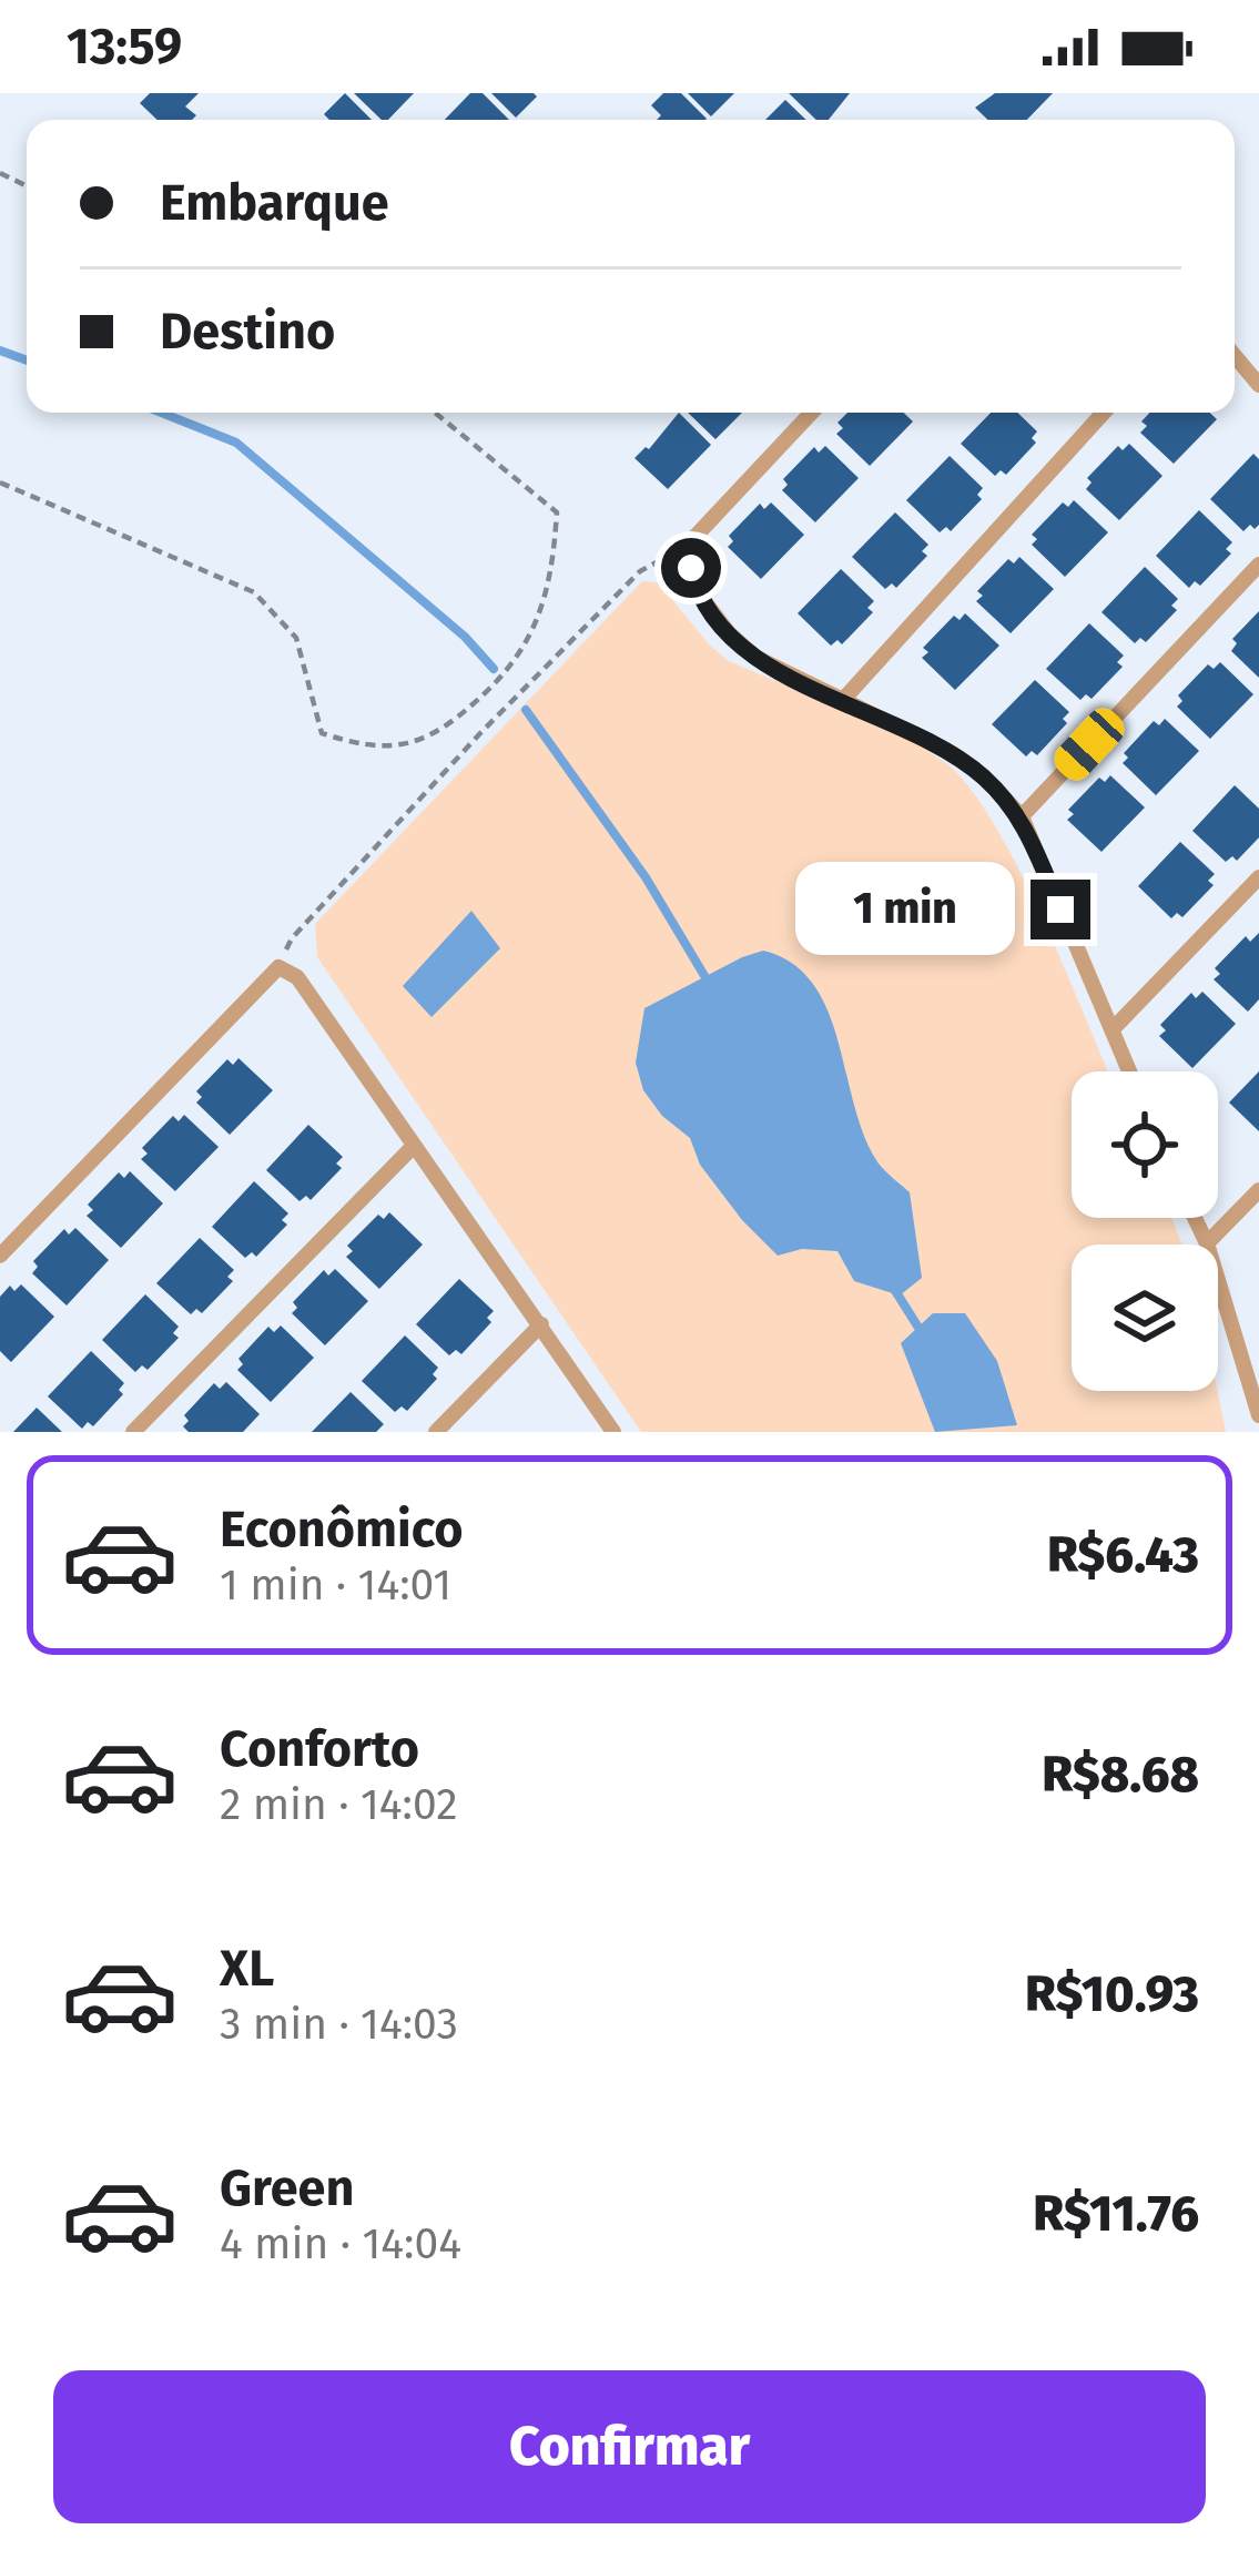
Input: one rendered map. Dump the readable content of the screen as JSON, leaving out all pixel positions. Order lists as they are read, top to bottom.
{
  "page": {
    "status": "13:59",
    "banner": ["Embarque", "Destino"],
    "bubble": "1 min",
    "list": [
      {
        "name": "Econômico",
        "note": "1 min · 14:01",
        "value": "R$6.43"
      },
      {
        "name": "Conforto",
        "note": "2 min · 14:02",
        "value": "R$8.68"
      },
      {
        "name": "XL",
        "note": "3 min · 14:03",
        "value": "R$10.93"
      },
      {
        "name": "Green",
        "note": "4 min · 14:04",
        "value": "R$11.76"
      }
    ],
    "buttons": "Confirmar"
  }
}
